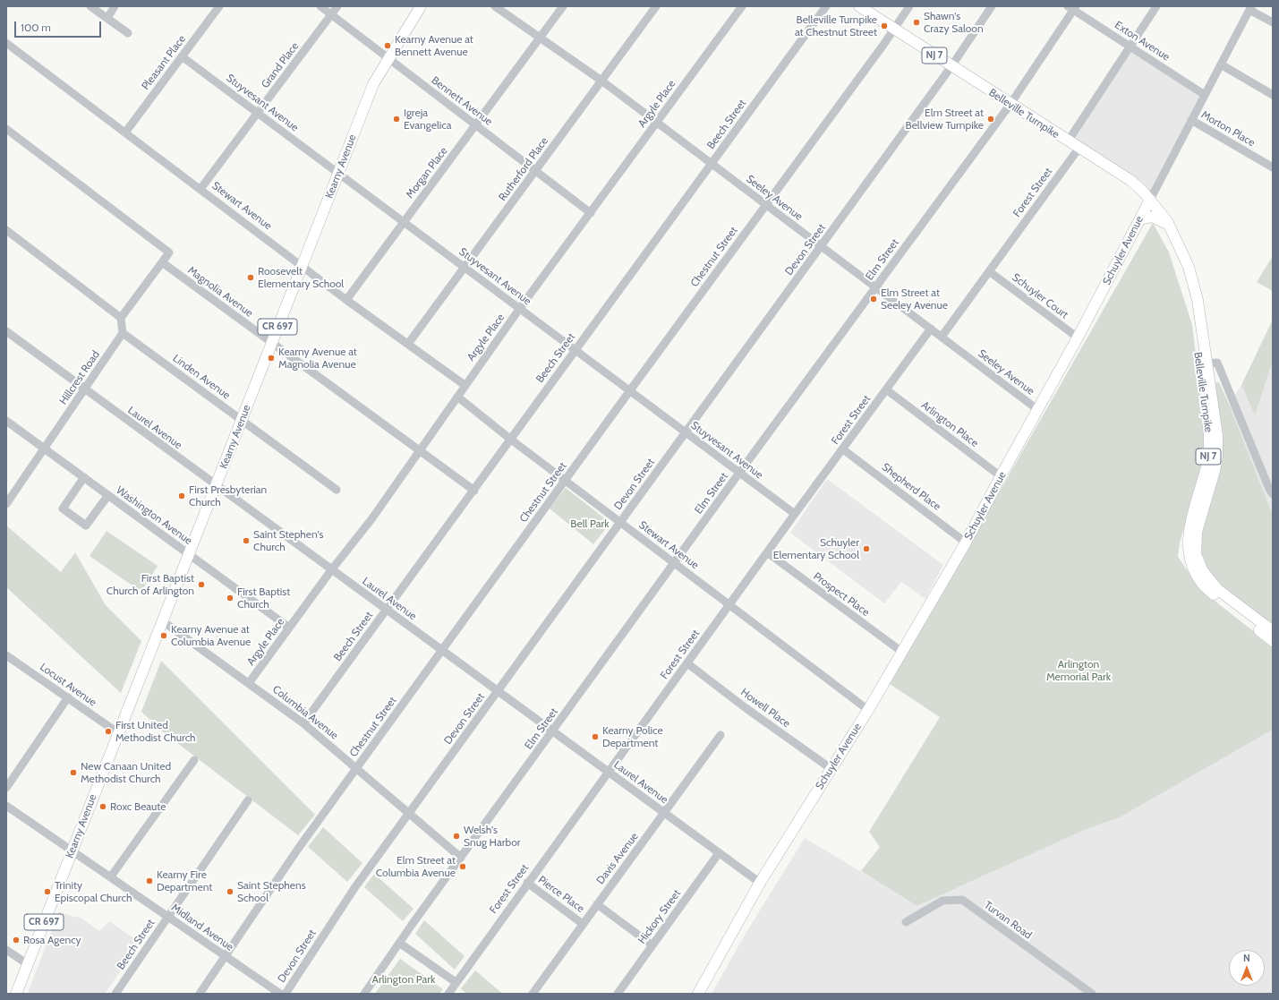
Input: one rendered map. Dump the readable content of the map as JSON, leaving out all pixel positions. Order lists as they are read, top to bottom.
{
  "streets": {
    "main road": [
      "NJ 7",
      "Belleville Turnpike",
      "Kearny Avenue",
      "Schuyler Avenue",
      "CR 697"
    ],
    "street": [
      "Exton Avenue",
      "Pleasant Place",
      "Grand Place",
      "Bennett Avenue",
      "Stuyvesant Avenue",
      "Argyle Place",
      "Beech Street",
      "Morton Place",
      "Rutherford Place",
      "Morgan Place",
      "Forest Street",
      "Seeley Avenue",
      "Stewart Avenue",
      "Devon Street",
      "Chestnut Street",
      "Elm Street",
      "Magnolia Avenue",
      "Schuyler Court",
      "Linden Avenue",
      "Hillcrest Road",
      "Arlington Place",
      "Laurel Avenue",
      "Shepherd Place",
      "Washington Avenue",
      "Prospect Place",
      "Locust Avenue",
      "Howell Place",
      "Columbia Avenue",
      "Davis Avenue",
      "Pierce Place",
      "Hickory Street",
      "Turvan Road",
      "Midland Avenue"
    ]
  },
  "crossings": [
    ["Exton Avenue", "Schuyler Avenue"],
    ["Exton Avenue", "Elm Street"],
    ["Pleasant Place", "Stuyvesant Avenue"],
    ["Pleasant Place", "Stewart Avenue"],
    ["Grand Place", "Bennett Avenue"],
    ["Grand Place", "Stuyvesant Avenue"],
    ["Grand Place", "Stewart Avenue"],
    ["Bennett Avenue", "Argyle Place"],
    ["Bennett Avenue", "Kearny Avenue"],
    ["Bennett Avenue", "Rutherford Place"],
    ["Bennett Avenue", "Morgan Place"],
    ["Stuyvesant Avenue", "Argyle Place"],
    ["Stuyvesant Avenue", "Beech Street"],
    ["Stuyvesant Avenue", "Kearny Avenue"],
    ["Stuyvesant Avenue", "Rutherford Place"],
    ["Stuyvesant Avenue", "Morgan Place"],
    ["Stuyvesant Avenue", "Forest Street"],
    ["Stuyvesant Avenue", "Devon Street"],
    ["Stuyvesant Avenue", "Chestnut Street"],
    ["Stuyvesant Avenue", "Elm Street"],
    ["Argyle Place", "Seeley Avenue"],
    ["Argyle Place", "Stewart Avenue"],
    ["Argyle Place", "Magnolia Avenue"],
    ["Argyle Place", "Laurel Avenue"],
    ["Argyle Place", "Washington Avenue"],
    ["Argyle Place", "Columbia Avenue"],
    ["Belleville Turnpike", "Forest Street"],
    ["Belleville Turnpike", "Devon Street"],
    ["Belleville Turnpike", "Schuyler Avenue"],
    ["Belleville Turnpike", "Chestnut Street"],
    ["Belleville Turnpike", "Elm Street"],
    ["Beech Street", "Seeley Avenue"],
    ["Beech Street", "Stewart Avenue"],
    ["Beech Street", "Magnolia Avenue"],
    ["Beech Street", "Laurel Avenue"],
    ["Beech Street", "Columbia Avenue"],
    ["Beech Street", "Midland Avenue"],
    ["Morton Place", "Schuyler Avenue"],
    ["Kearny Avenue", "Stewart Avenue"],
    ["Kearny Avenue", "Magnolia Avenue"],
    ["Kearny Avenue", "Linden Avenue"],
    ["Kearny Avenue", "Laurel Avenue"],
    ["Kearny Avenue", "Washington Avenue"],
    ["Kearny Avenue", "Locust Avenue"],
    ["Kearny Avenue", "Columbia Avenue"],
    ["Kearny Avenue", "Midland Avenue"],
    ["Rutherford Place", "Seeley Avenue"],
    ["Rutherford Place", "Stewart Avenue"],
    ["Morgan Place", "Seeley Avenue"],
    ["Morgan Place", "Stewart Avenue"],
    ["Forest Street", "Seeley Avenue"],
    ["Forest Street", "Stewart Avenue"],
    ["Forest Street", "Schuyler Court"],
    ["Forest Street", "Arlington Place"],
    ["Forest Street", "Laurel Avenue"],
    ["Forest Street", "Shepherd Place"],
    ["Forest Street", "Prospect Place"],
    ["Forest Street", "Howell Place"],
    ["Forest Street", "Pierce Place"],
    ["Seeley Avenue", "Devon Street"],
    ["Seeley Avenue", "Schuyler Avenue"],
    ["Seeley Avenue", "Chestnut Street"],
    ["Seeley Avenue", "Elm Street"],
    ["Stewart Avenue", "Devon Street"],
    ["Stewart Avenue", "Schuyler Avenue"],
    ["Stewart Avenue", "Chestnut Street"],
    ["Stewart Avenue", "Elm Street"],
    ["Devon Street", "Laurel Avenue"],
    ["Devon Street", "Columbia Avenue"],
    ["Schuyler Avenue", "Schuyler Court"],
    ["Schuyler Avenue", "Arlington Place"],
    ["Schuyler Avenue", "Laurel Avenue"],
    ["Schuyler Avenue", "Shepherd Place"],
    ["Schuyler Avenue", "Prospect Place"],
    ["Schuyler Avenue", "Howell Place"],
    ["Chestnut Street", "Laurel Avenue"],
    ["Chestnut Street", "Columbia Avenue"],
    ["Chestnut Street", "Midland Avenue"],
    ["Elm Street", "Laurel Avenue"],
    ["Elm Street", "Columbia Avenue"],
    ["Linden Avenue", "Hillcrest Road"],
    ["Hillcrest Road", "Laurel Avenue"],
    ["Hillcrest Road", "Washington Avenue"],
    ["Laurel Avenue", "Davis Avenue"],
    ["Laurel Avenue", "Hickory Street"],
    ["Davis Avenue", "Pierce Place"],
    ["Pierce Place", "Hickory Street"]
  ],
  "parks": ["Bell Park", "Arlington Memorial Park", "Arlington Park"],
  "places": [
    "Shawn's Crazy Saloon",
    "Belleville Turnpike at Chestnut Street",
    "Kearny Avenue at Bennett Avenue",
    "Igreja Evangelica",
    "Elm Street at Bellview Turnpike",
    "Roosevelt Elementary School",
    "Elm Street at Seeley Avenue",
    "Kearny Avenue at Magnolia Avenue",
    "First Presbyterian Church",
    "Saint Stephen's Church",
    "Schuyler Elementary School",
    "First Baptist Church of Arlington",
    "First Baptist Church",
    "Kearny Avenue at Columbia Avenue",
    "First United Methodist Church",
    "Kearny Police Department",
    "New Canaan United Methodist Church",
    "Roxc Beaute",
    "Welsh's Snug Harbor",
    "Elm Street at Columbia Avenue",
    "Kearny Fire Department",
    "Trinity Episcopal Church",
    "Saint Stephens School",
    "Rosa Agency"
  ],
  "scale_bar": "100 m",
  "north": "top"
}
